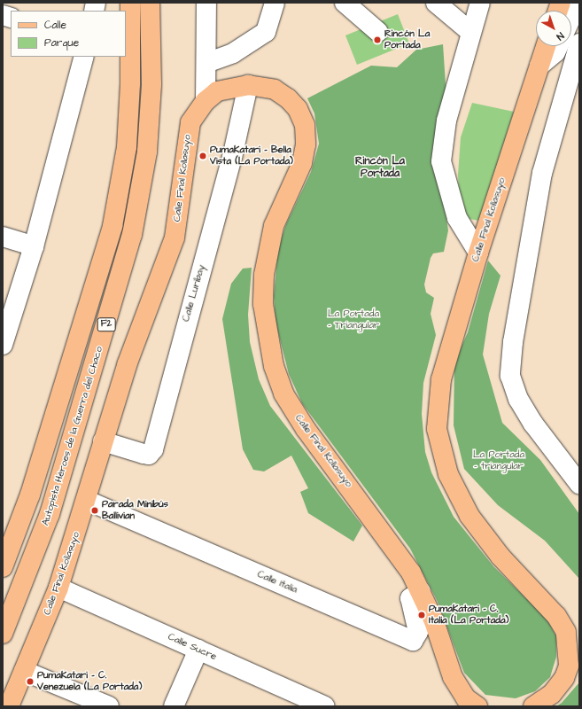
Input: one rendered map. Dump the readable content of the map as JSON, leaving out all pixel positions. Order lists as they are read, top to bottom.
{
  "streets": {
    "main road": ["Calle Final Kollasuyo", "F2", "Autopista Héroes de la Guerra del Chaco"],
    "street": ["Calle Luribay", "Calle Italia", "Calle Sucre"]
  },
  "crossings": [
    ["Calle Final Kollasuyo", "Calle Luribay"],
    ["Calle Final Kollasuyo", "Calle Italia"],
    ["Calle Final Kollasuyo", "Calle Sucre"]
  ],
  "districts": ["Rincón La Portada"],
  "parks": ["La Portada - Triangular", "La Portada - triangular"],
  "places": [
    "Rincón La Portada",
    "PumaKatari - Bella Vista (La Portada)",
    "Parada Minibús Ballivian",
    "PumaKatari - C. Italia (La Portada)",
    "PumaKatari - C. Venezuela (La Portada)"
  ],
  "legend": ["Calle", "Parque"],
  "north": "bottom right"
}
